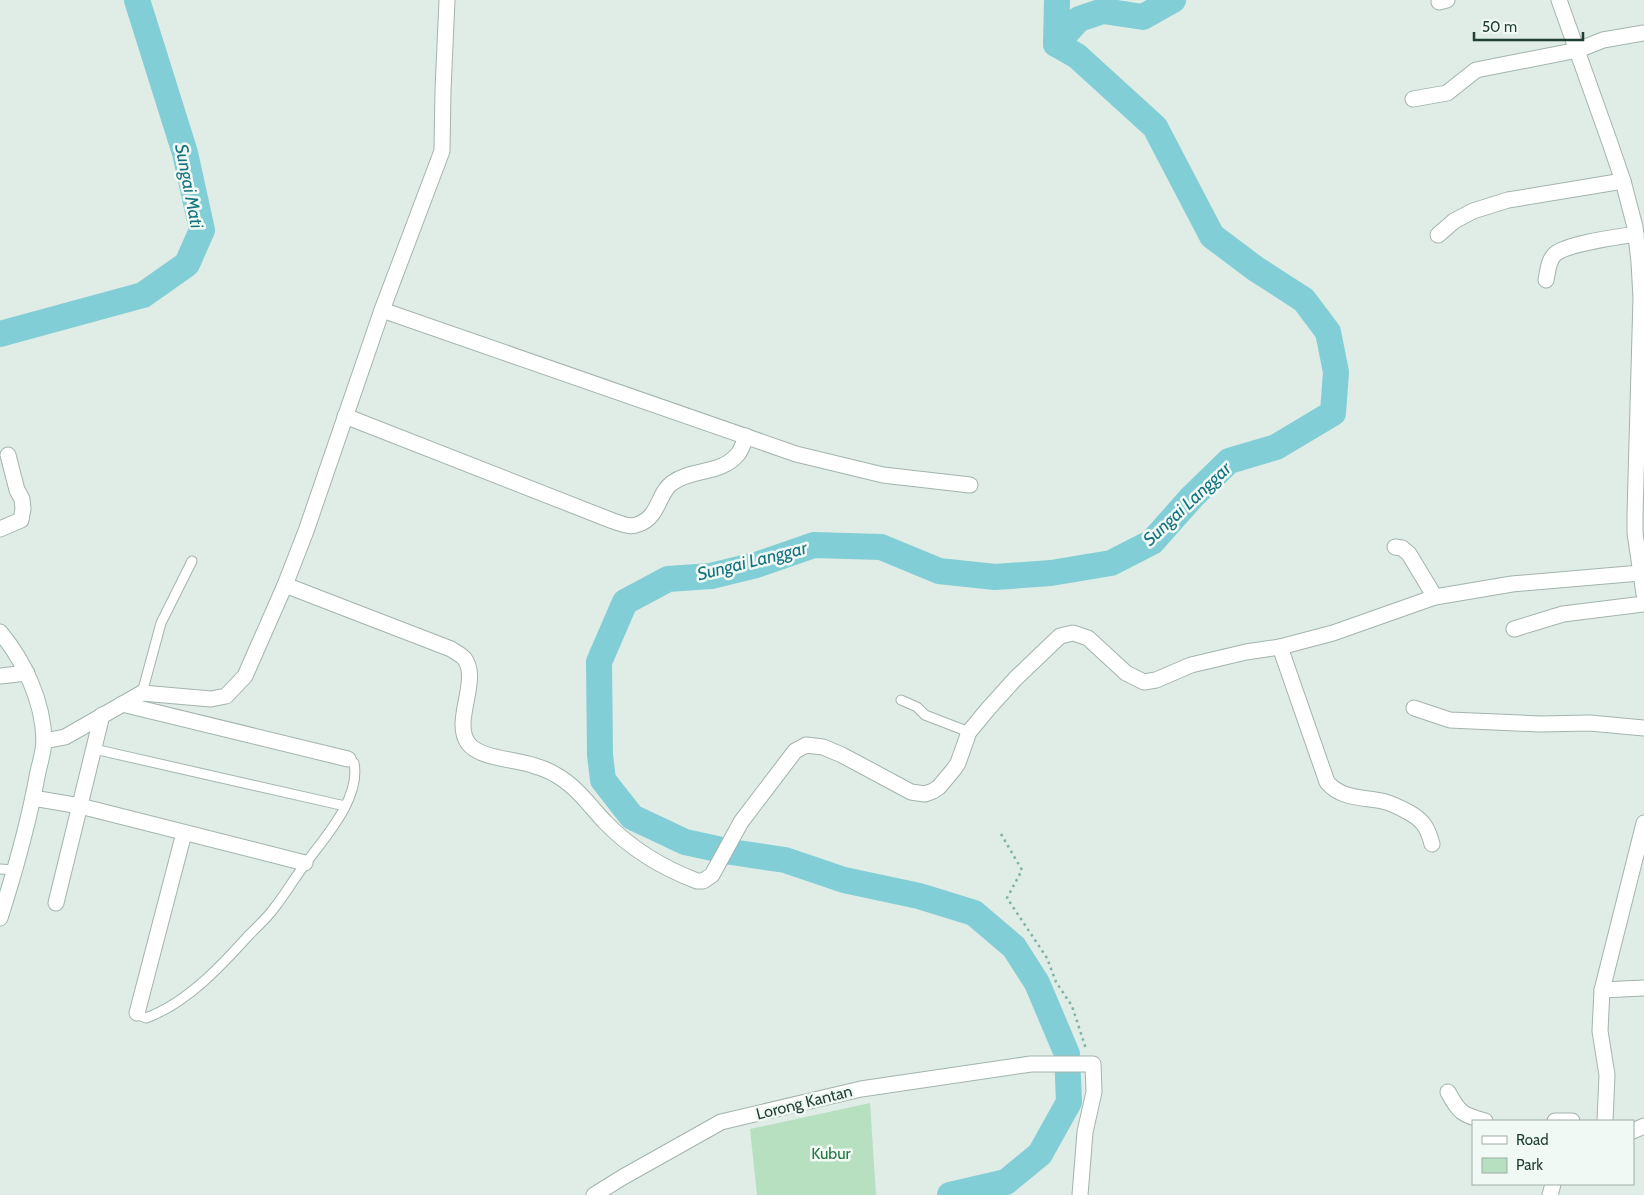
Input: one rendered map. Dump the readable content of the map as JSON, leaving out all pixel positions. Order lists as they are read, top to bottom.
{
  "streets": {
    "street": ["Lorong Kantan"]
  },
  "water": ["Sungai Mati", "Sungai Langgar"],
  "parks": ["Kubur"],
  "legend": ["Road", "Park"],
  "scale_bar": "50 m"
}
